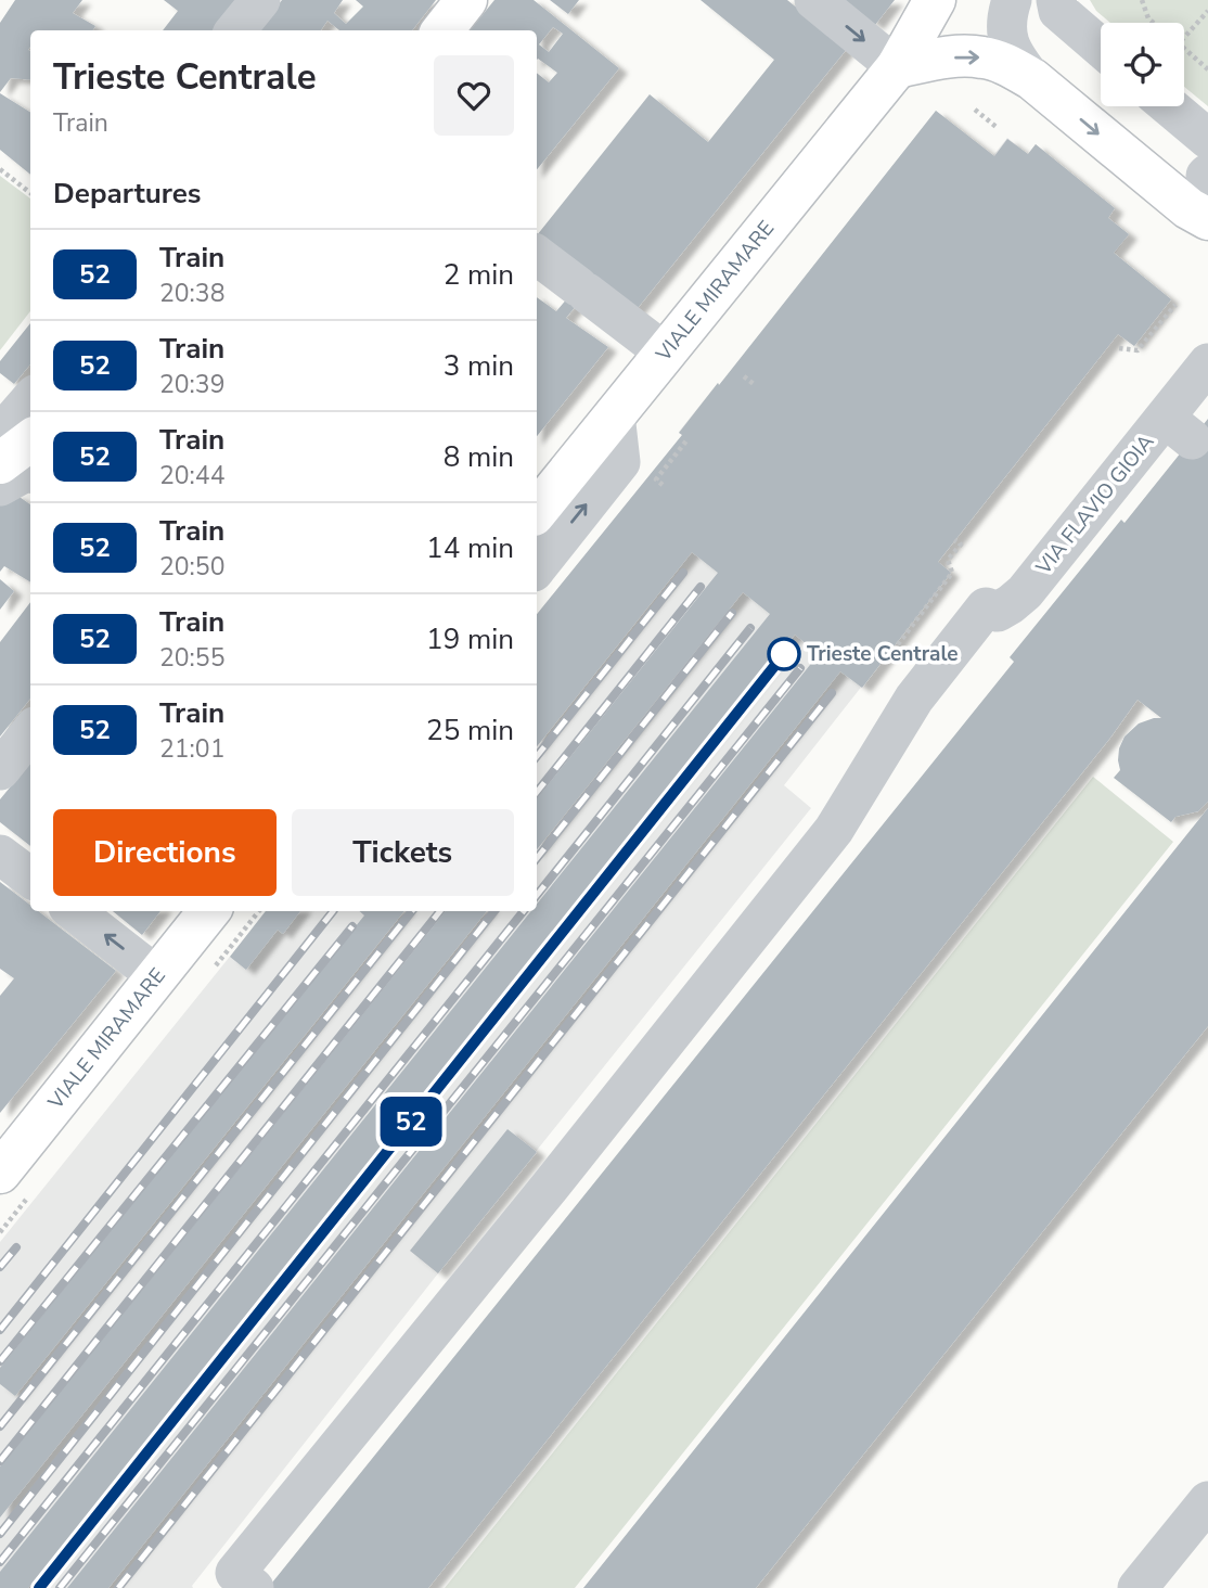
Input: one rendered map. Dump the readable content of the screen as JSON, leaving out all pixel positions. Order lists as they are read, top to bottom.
{
  "streets": {
    "main road": ["VIALE MIRAMARE"],
    "street": ["VIA FLAVIO GIOIA"]
  },
  "places": ["Trieste Centrale"],
  "page": {
    "on_map": "52",
    "heading": [
      ["Trieste Centrale", "Train"],
      "Departures"
    ],
    "list": [
      {
        "mark": "52",
        "name": "Train",
        "note": "20:38",
        "value": "2 min"
      },
      {
        "mark": "52",
        "name": "Train",
        "note": "20:39",
        "value": "3 min"
      },
      {
        "mark": "52",
        "name": "Train",
        "note": "20:44",
        "value": "8 min"
      },
      {
        "mark": "52",
        "name": "Train",
        "note": "20:50",
        "value": "14 min"
      },
      {
        "mark": "52",
        "name": "Train",
        "note": "20:55",
        "value": "19 min"
      },
      {
        "mark": "52",
        "name": "Train",
        "note": "21:01",
        "value": "25 min"
      }
    ],
    "buttons": ["Directions", "Tickets"]
  }
}
